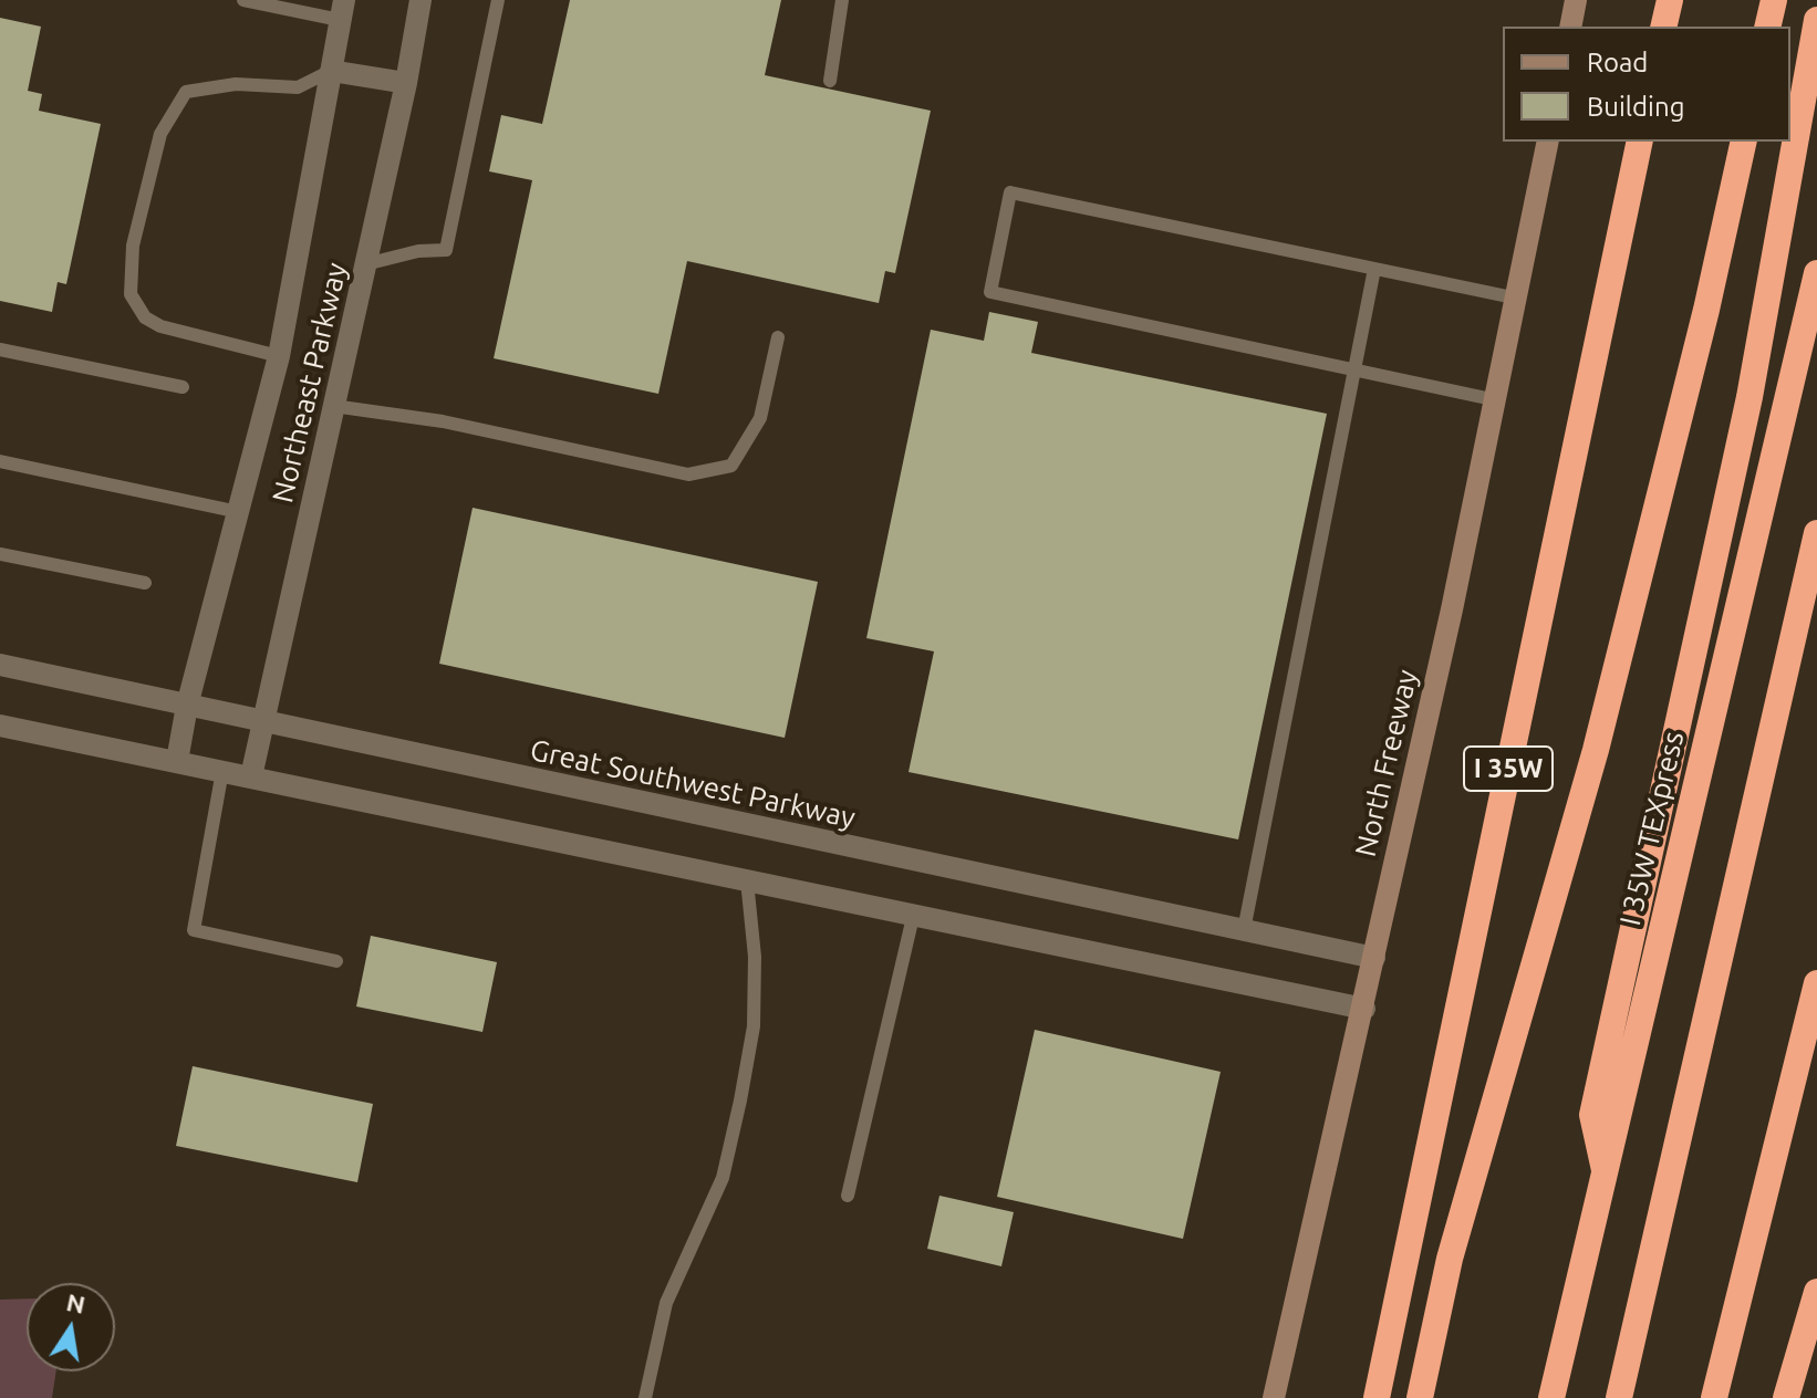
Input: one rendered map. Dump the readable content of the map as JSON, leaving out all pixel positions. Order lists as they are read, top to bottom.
{
  "streets": {
    "highway": ["I 35W", "I 35W TEXpress"],
    "main road": ["North Freeway"],
    "street": ["Northeast Parkway", "Great Southwest Parkway"]
  },
  "crossings": [
    ["Northeast Parkway", "Great Southwest Parkway"],
    ["North Freeway", "Great Southwest Parkway"]
  ],
  "legend": ["Road", "Building"],
  "north": "top"
}
